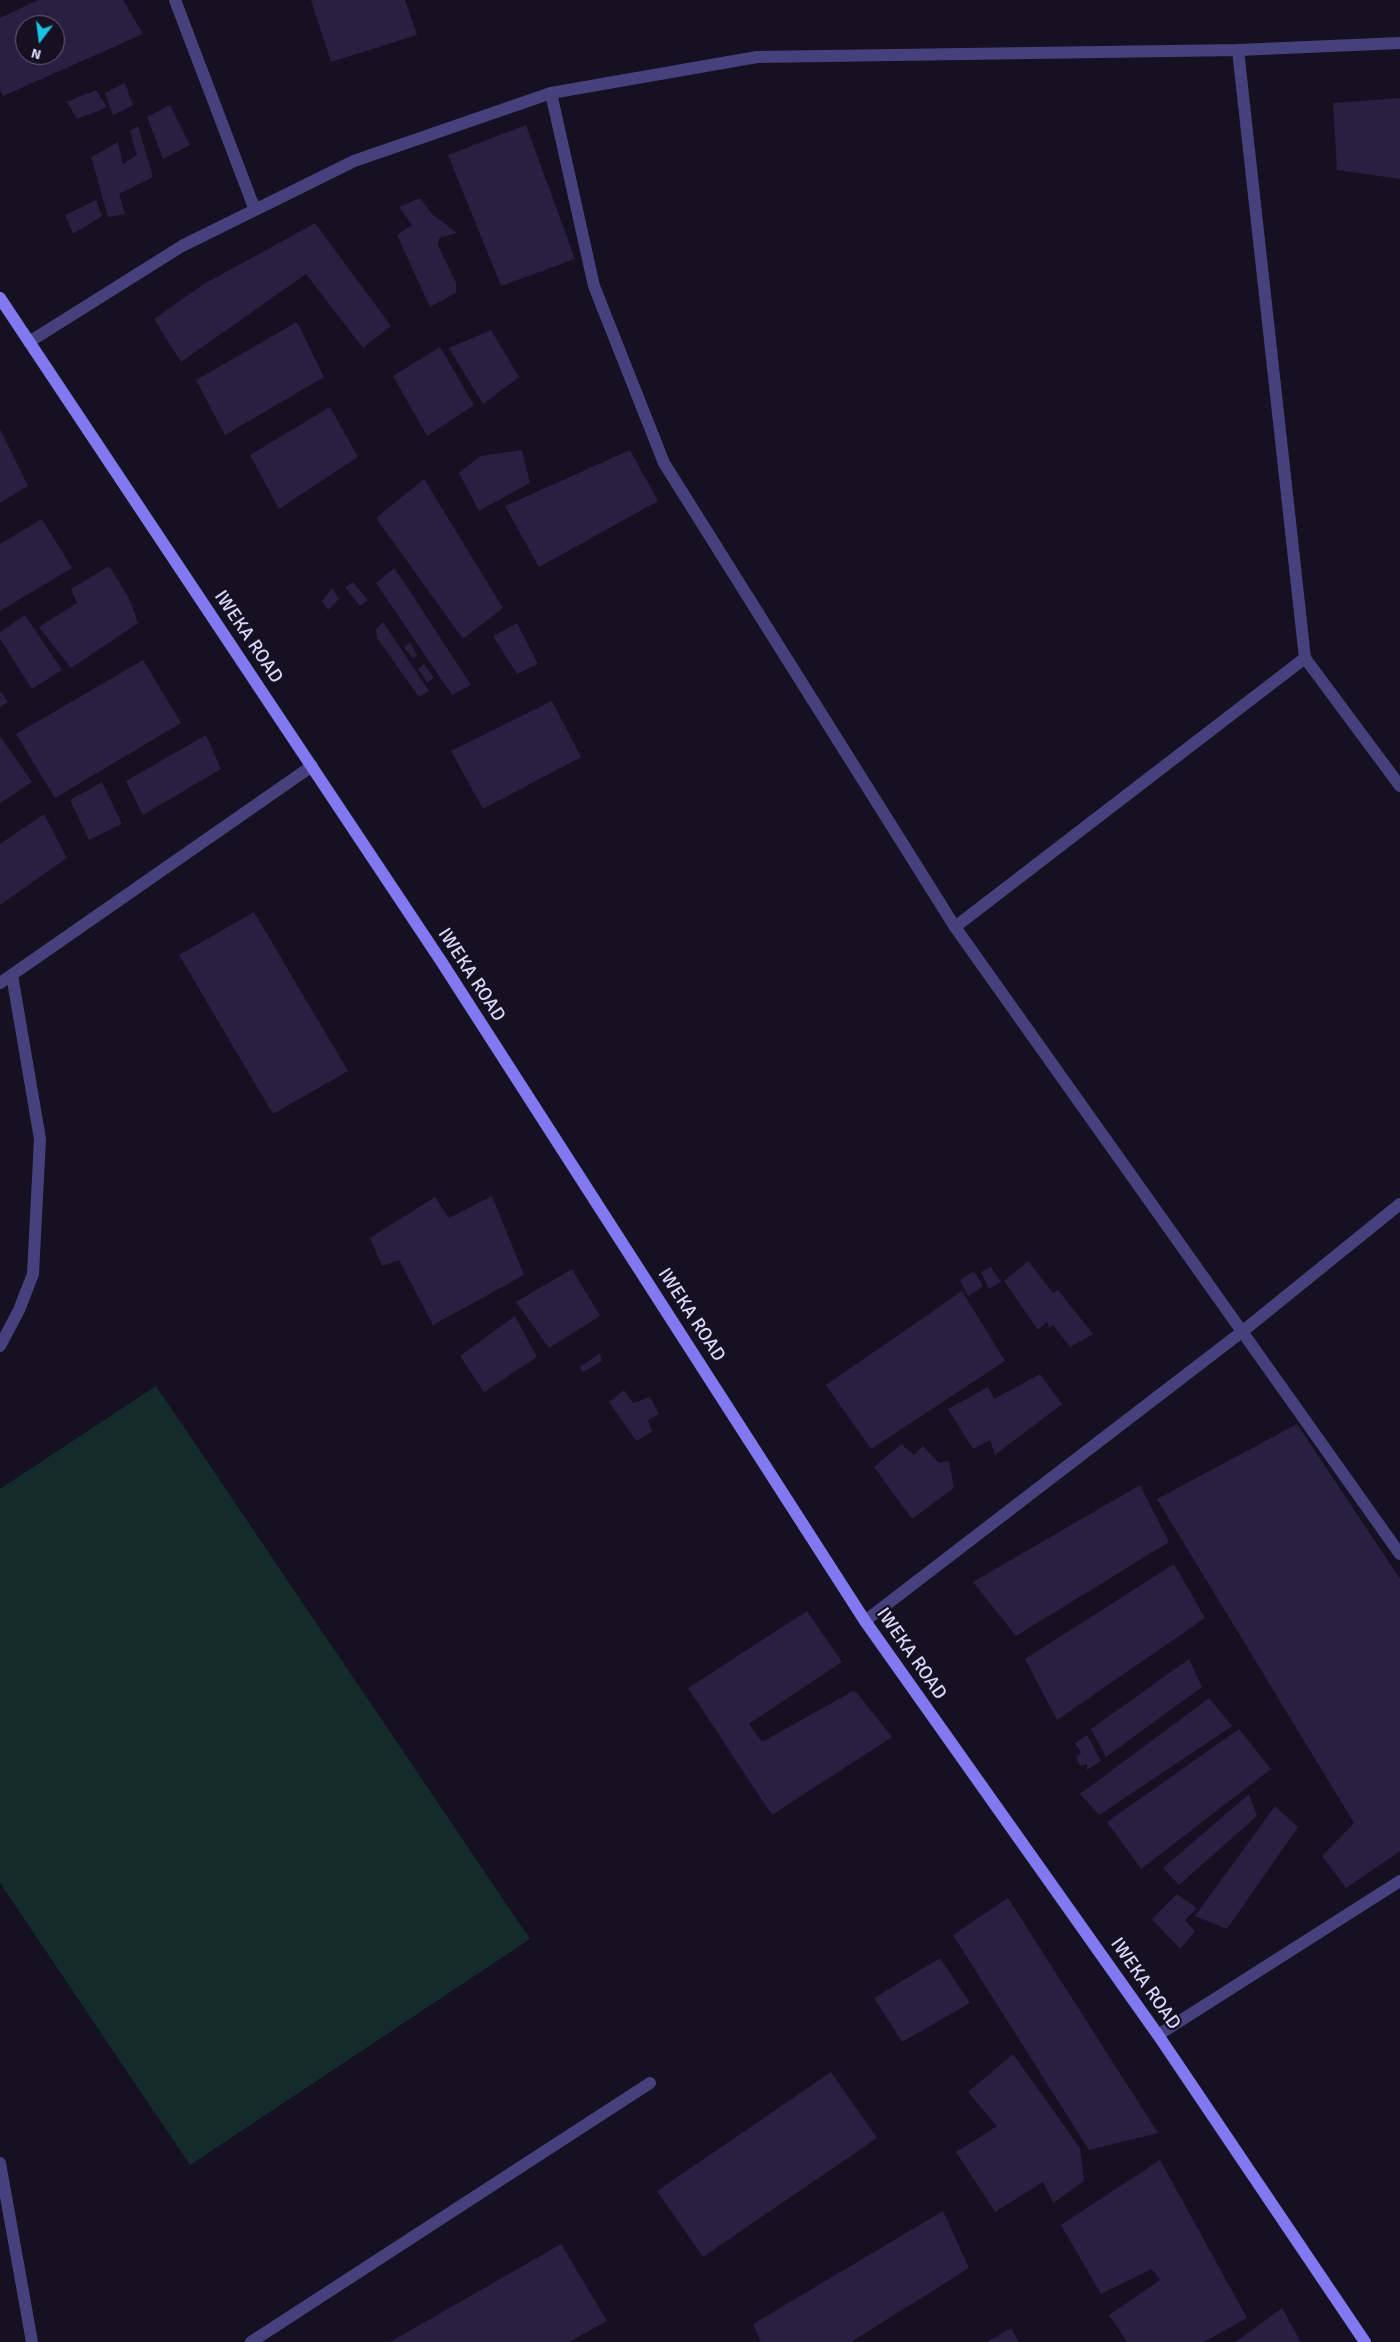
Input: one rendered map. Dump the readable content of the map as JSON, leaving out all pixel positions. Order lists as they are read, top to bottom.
{
  "streets": {
    "main road": ["IWEKA ROAD"]
  },
  "north": "bottom"
}
